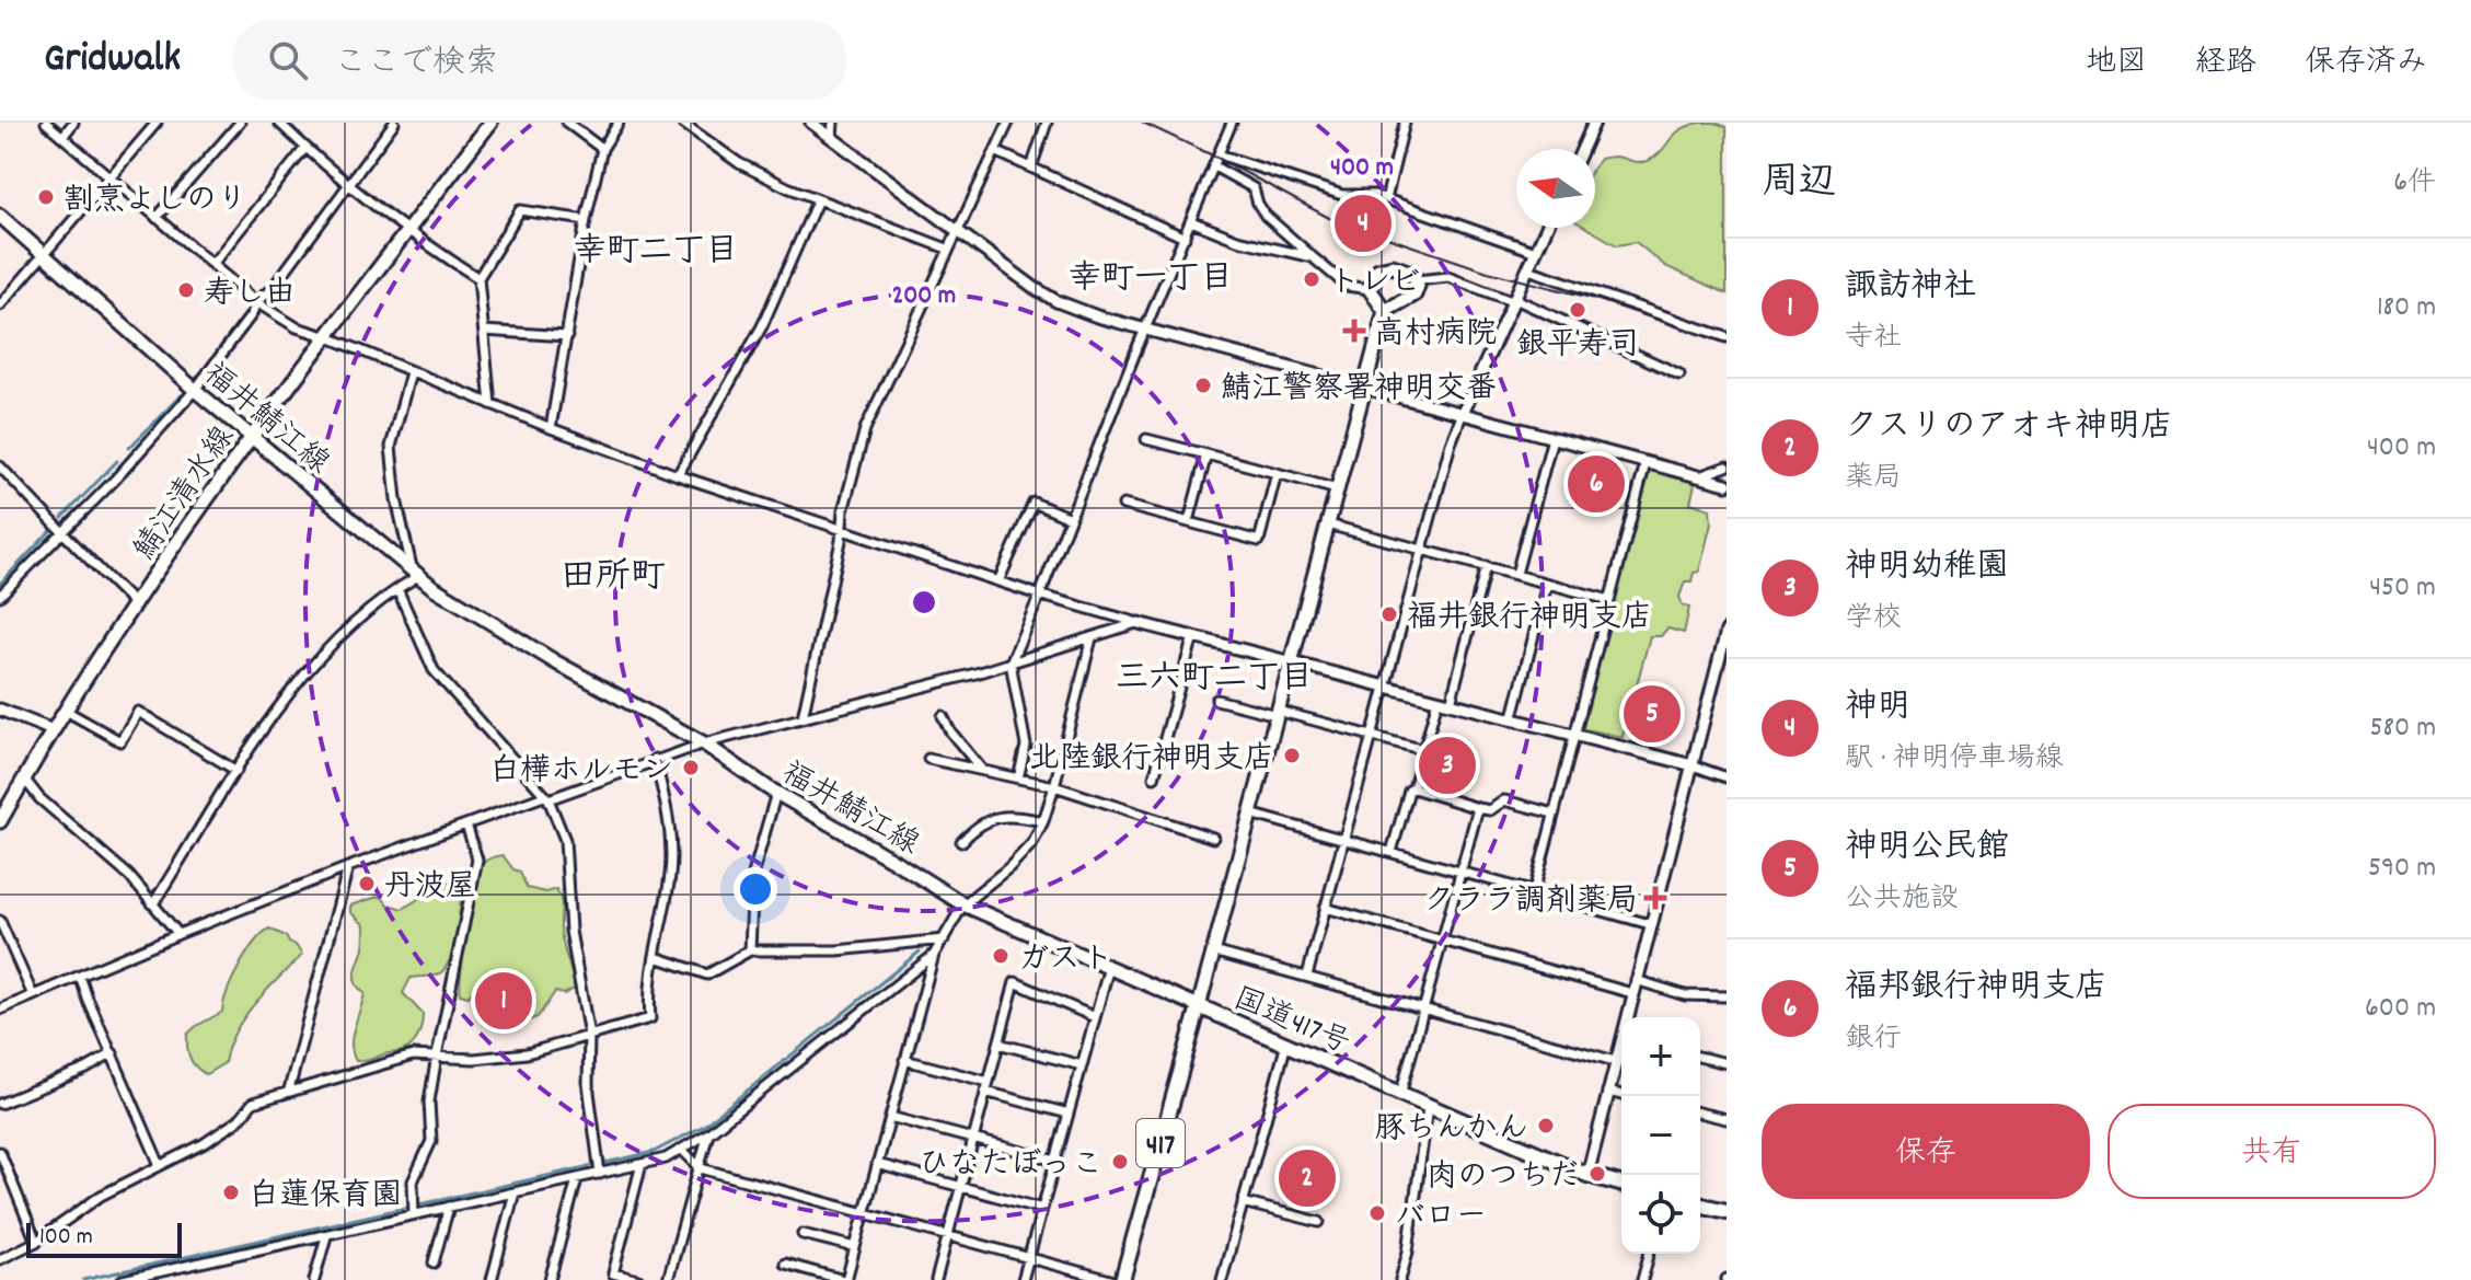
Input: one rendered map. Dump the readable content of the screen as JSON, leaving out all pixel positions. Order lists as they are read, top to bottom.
{
  "streets": {
    "highway": ["国道417号", "417"],
    "main road": ["福井鯖江線", "鯖江清水線"]
  },
  "crossings": [
    ["福井鯖江線", "鯖江清水線"],
    ["福井鯖江線", "国道417号"]
  ],
  "districts": [
    "幸町二丁目",
    "幸町一丁目",
    "田所町",
    "三六町二丁目"
  ],
  "places": {
    "other": [
      "割烹よしのり",
      "トレビ",
      "寿し由",
      "銀平寿司",
      "鯖江警察署神明交番",
      "福井銀行神明支店",
      "北陸銀行神明支店",
      "白樺ホルモン",
      "丹波屋",
      "ガスト",
      "豚ちんかん",
      "ひなたぼっこ",
      "肉のつちだ",
      "白蓮保育園",
      "バロー"
    ],
    "health": ["高村病院", "クララ調剤薬局"]
  },
  "scale_bar": "100 m",
  "north": "left",
  "page": {
    "header": "Gridwalk",
    "search": "ここで検索",
    "nav": ["地図", "経路", "保存済み"],
    "heading": ["周辺", "6件"],
    "pins": [
      "4",
      "6",
      "5",
      "3",
      "1",
      "2"
    ],
    "list": [
      {
        "mark": "1",
        "name": "諏訪神社",
        "note": "寺社",
        "value": "180 m"
      },
      {
        "mark": "2",
        "name": "クスリのアオキ神明店",
        "note": "薬局",
        "value": "400 m"
      },
      {
        "mark": "3",
        "name": "神明幼稚園",
        "note": "学校",
        "value": "450 m"
      },
      {
        "mark": "4",
        "name": "神明",
        "note": "駅 · 神明停車場線",
        "value": "580 m"
      },
      {
        "mark": "5",
        "name": "神明公民館",
        "note": "公共施設",
        "value": "590 m"
      },
      {
        "mark": "6",
        "name": "福邦銀行神明支店",
        "note": "銀行",
        "value": "600 m"
      }
    ],
    "map_buttons": ["+", "−"],
    "buttons": ["保存", "共有"],
    "scale": "100 m"
  },
  "rings": ["400 m", "200 m"]
}
